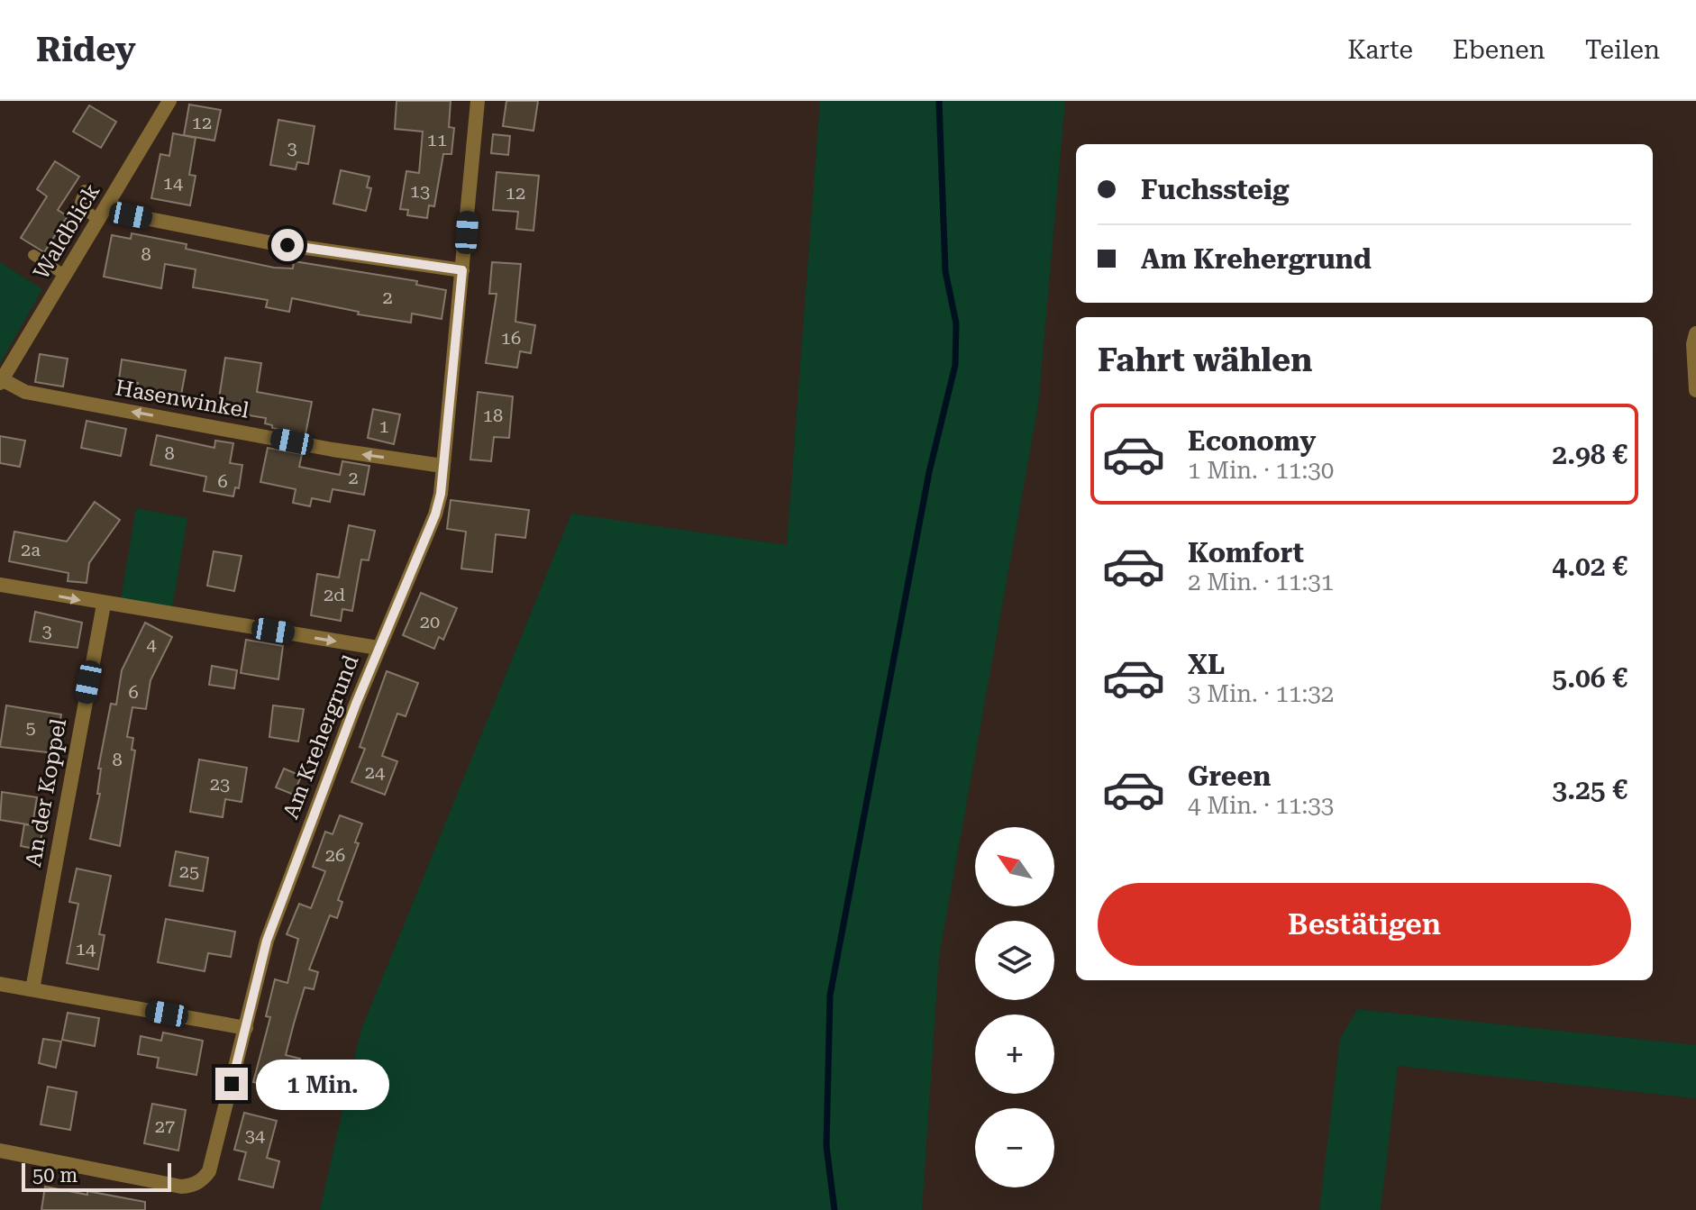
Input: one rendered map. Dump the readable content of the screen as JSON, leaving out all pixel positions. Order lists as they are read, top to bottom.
{
  "streets": {
    "street": [
      "Waldblick",
      "Hasenwinkel",
      "Am Krehergrund",
      "An der Koppel"
    ]
  },
  "crossings": [
    ["Waldblick", "Hasenwinkel"],
    ["Hasenwinkel", "Am Krehergrund"]
  ],
  "one_way": ["Hasenwinkel"],
  "house_numbers": [
    "12",
    "11",
    "3",
    "14",
    "13",
    "12",
    "8",
    "2",
    "16",
    "18",
    "1",
    "8",
    "2",
    "6",
    "2a",
    "2d",
    "20",
    "3",
    "4",
    "6",
    "5",
    "8",
    "24",
    "23",
    "26",
    "25",
    "14",
    "27",
    "34"
  ],
  "scale_bar": "50 m",
  "north": "top left",
  "page": {
    "header": "Ridey",
    "nav": ["Karte", "Ebenen", "Teilen"],
    "banner": ["Fuchssteig", "Am Krehergrund"],
    "heading": "Fahrt wählen",
    "list": [
      {
        "name": "Economy",
        "note": "1 Min. · 11:30",
        "value": "2.98 €"
      },
      {
        "name": "Komfort",
        "note": "2 Min. · 11:31",
        "value": "4.02 €"
      },
      {
        "name": "XL",
        "note": "3 Min. · 11:32",
        "value": "5.06 €"
      },
      {
        "name": "Green",
        "note": "4 Min. · 11:33",
        "value": "3.25 €"
      }
    ],
    "map_buttons": ["+", "−"],
    "buttons": "Bestätigen",
    "bubble": "1 Min.",
    "scale": "50 m"
  }
}
